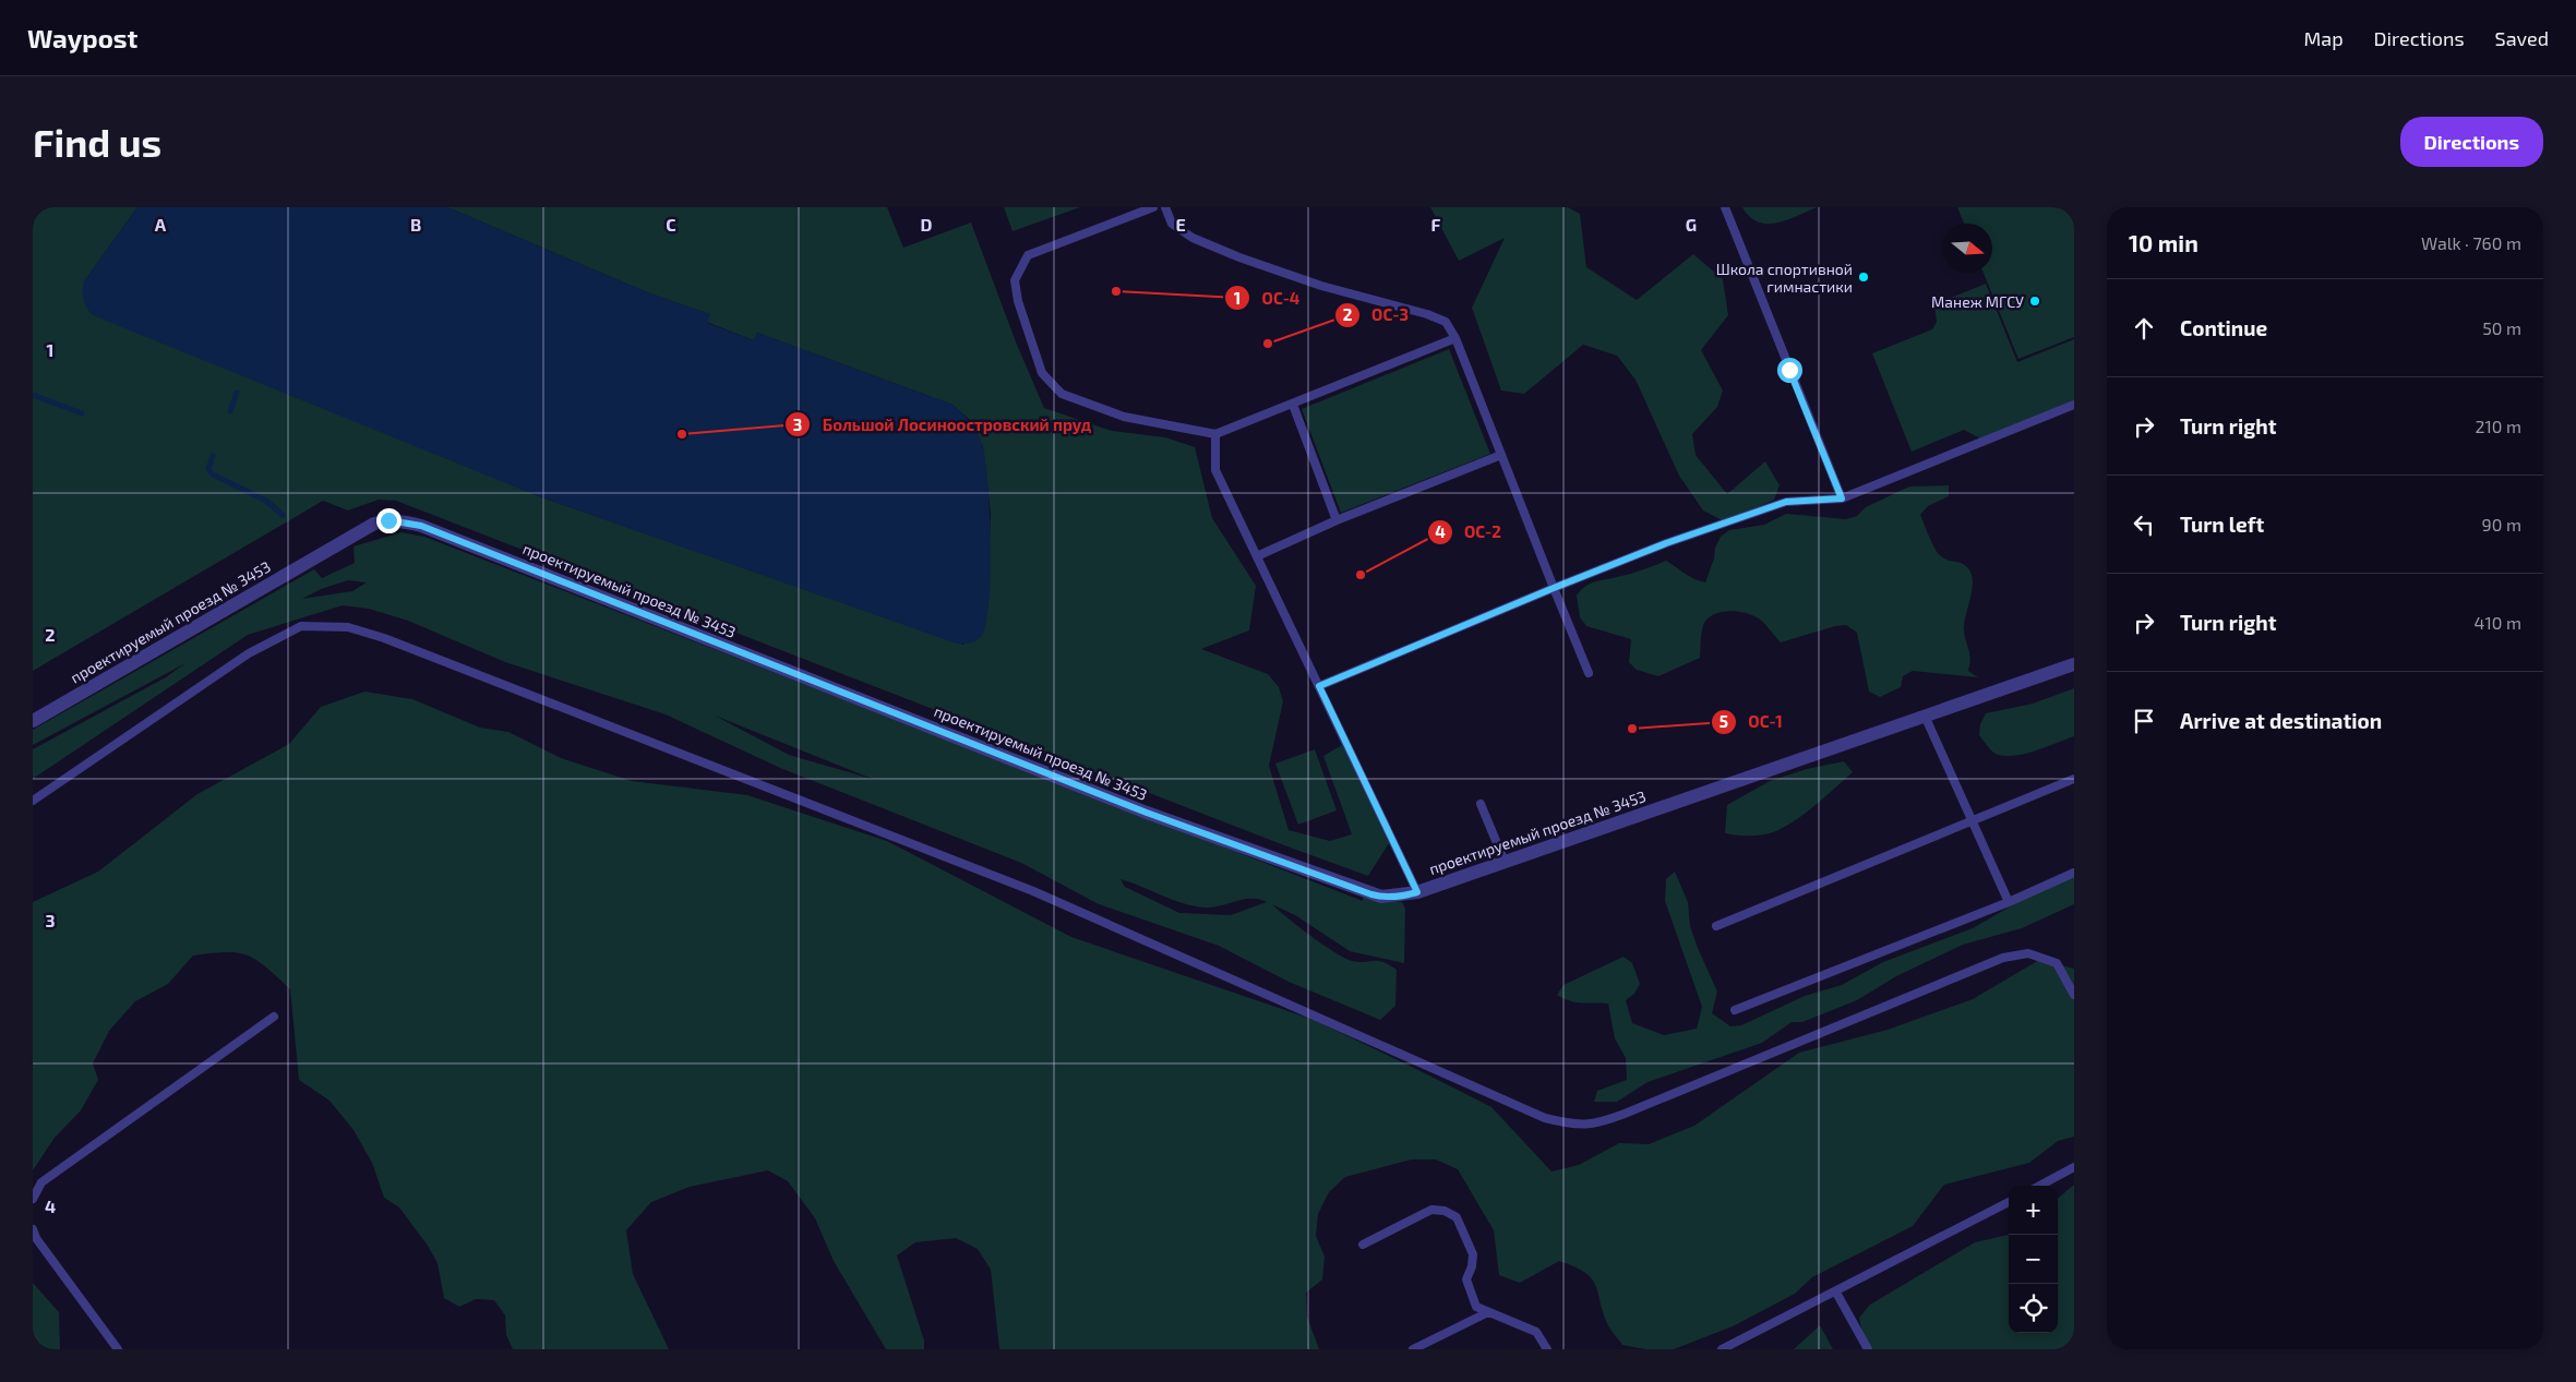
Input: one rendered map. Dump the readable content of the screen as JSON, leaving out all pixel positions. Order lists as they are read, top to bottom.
{
  "streets": {
    "street": ["проектируемый проезд № 3453"]
  },
  "places": [
    "Школа спортивной гимнастики",
    "ОС-4",
    "Манеж МГСУ",
    "ОС-3",
    "Большой Лосиноостровский пруд",
    "ОС-2",
    "ОС-1"
  ],
  "north": "right",
  "page": {
    "header": "Waypost",
    "nav": ["Map", "Directions", "Saved"],
    "buttons": "Directions",
    "title": "Find us",
    "heading": ["10 min", "Walk · 760 m"],
    "list": [
      ["Continue", "50 m"],
      ["Turn right", "210 m"],
      ["Turn left", "90 m"],
      ["Turn right", "410 m"],
      "Arrive at destination"
    ],
    "map_buttons": ["+", "−"]
  },
  "grid": {
    "columns": [
      "A",
      "B",
      "C",
      "D",
      "E",
      "F",
      "G"
    ],
    "rows": [
      "1",
      "2",
      "3",
      "4"
    ]
  }
}
